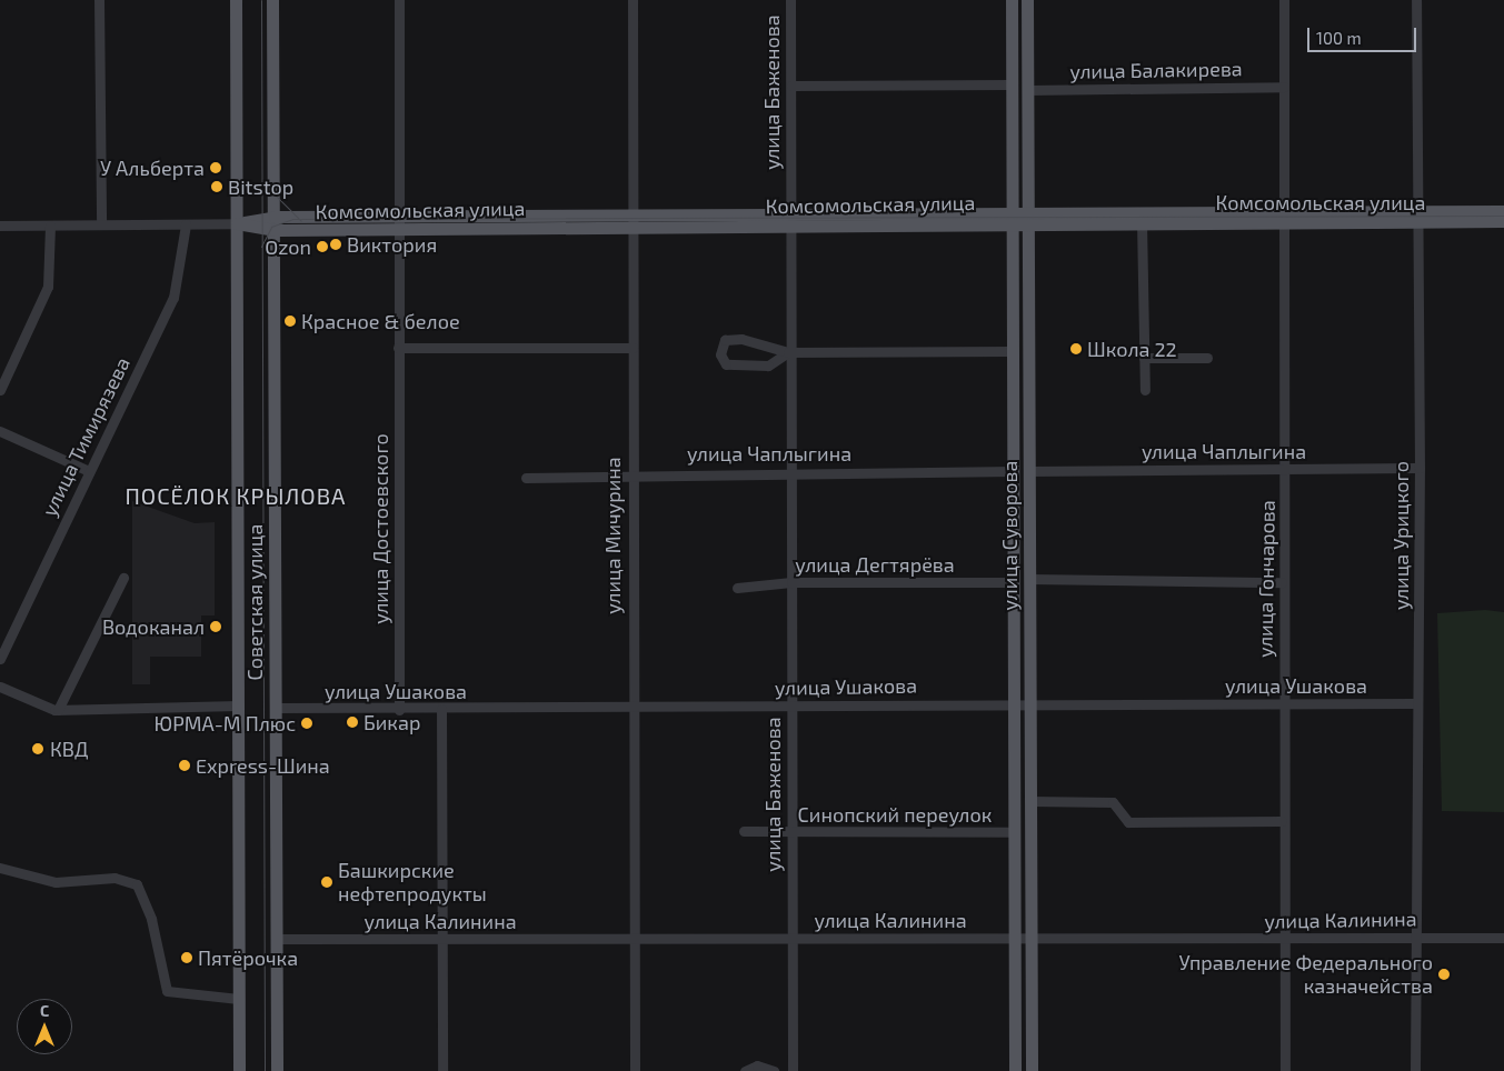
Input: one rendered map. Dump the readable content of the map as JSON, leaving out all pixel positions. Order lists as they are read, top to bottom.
{
  "streets": {
    "main road": ["Комсомольская улица", "улица Суворова", "Советская улица"],
    "street": [
      "улица Балакирева",
      "улица Баженова",
      "улица Тимирязева",
      "улица Чаплыгина",
      "улица Достоевского",
      "улица Мичурина",
      "улица Урицкого",
      "улица Дегтярёва",
      "улица Гончарова",
      "улица Ушакова",
      "Синопский переулок",
      "улица Калинина"
    ]
  },
  "crossings": [
    ["улица Балакирева", "улица Суворова"],
    ["улица Балакирева", "улица Гончарова"],
    ["улица Баженова", "Комсомольская улица"],
    ["улица Баженова", "улица Чаплыгина"],
    ["улица Баженова", "улица Дегтярёва"],
    ["улица Баженова", "улица Ушакова"],
    ["улица Баженова", "Синопский переулок"],
    ["улица Баженова", "улица Калинина"],
    ["Комсомольская улица", "улица Тимирязева"],
    ["Комсомольская улица", "улица Достоевского"],
    ["Комсомольская улица", "улица Мичурина"],
    ["Комсомольская улица", "улица Суворова"],
    ["Комсомольская улица", "улица Урицкого"],
    ["Комсомольская улица", "улица Гончарова"],
    ["Комсомольская улица", "Советская улица"],
    ["улица Чаплыгина", "улица Мичурина"],
    ["улица Чаплыгина", "улица Суворова"],
    ["улица Чаплыгина", "улица Урицкого"],
    ["улица Чаплыгина", "улица Гончарова"],
    ["улица Достоевского", "улица Ушакова"],
    ["улица Мичурина", "улица Ушакова"],
    ["улица Мичурина", "улица Калинина"],
    ["улица Суворова", "улица Дегтярёва"],
    ["улица Суворова", "улица Ушакова"],
    ["улица Суворова", "Синопский переулок"],
    ["улица Суворова", "улица Калинина"],
    ["улица Урицкого", "улица Ушакова"],
    ["улица Урицкого", "улица Калинина"],
    ["улица Гончарова", "улица Ушакова"],
    ["улица Гончарова", "улица Калинина"],
    ["Советская улица", "улица Ушакова"],
    ["Советская улица", "улица Калинина"]
  ],
  "districts": ["ПОСЁЛОК КРЫЛОВА"],
  "places": [
    "У Альберта",
    "Bitstop",
    "Виктория",
    "Ozon",
    "Красное & белое",
    "Школа 22",
    "Водоканал",
    "Бикар",
    "ЮРМА-М Плюс",
    "КВД",
    "Express-Шина",
    "Башкирские нефтепродукты",
    "Пятёрочка",
    "Управление Федерального казначейства"
  ],
  "scale_bar": "100 m",
  "north": "top"
}
